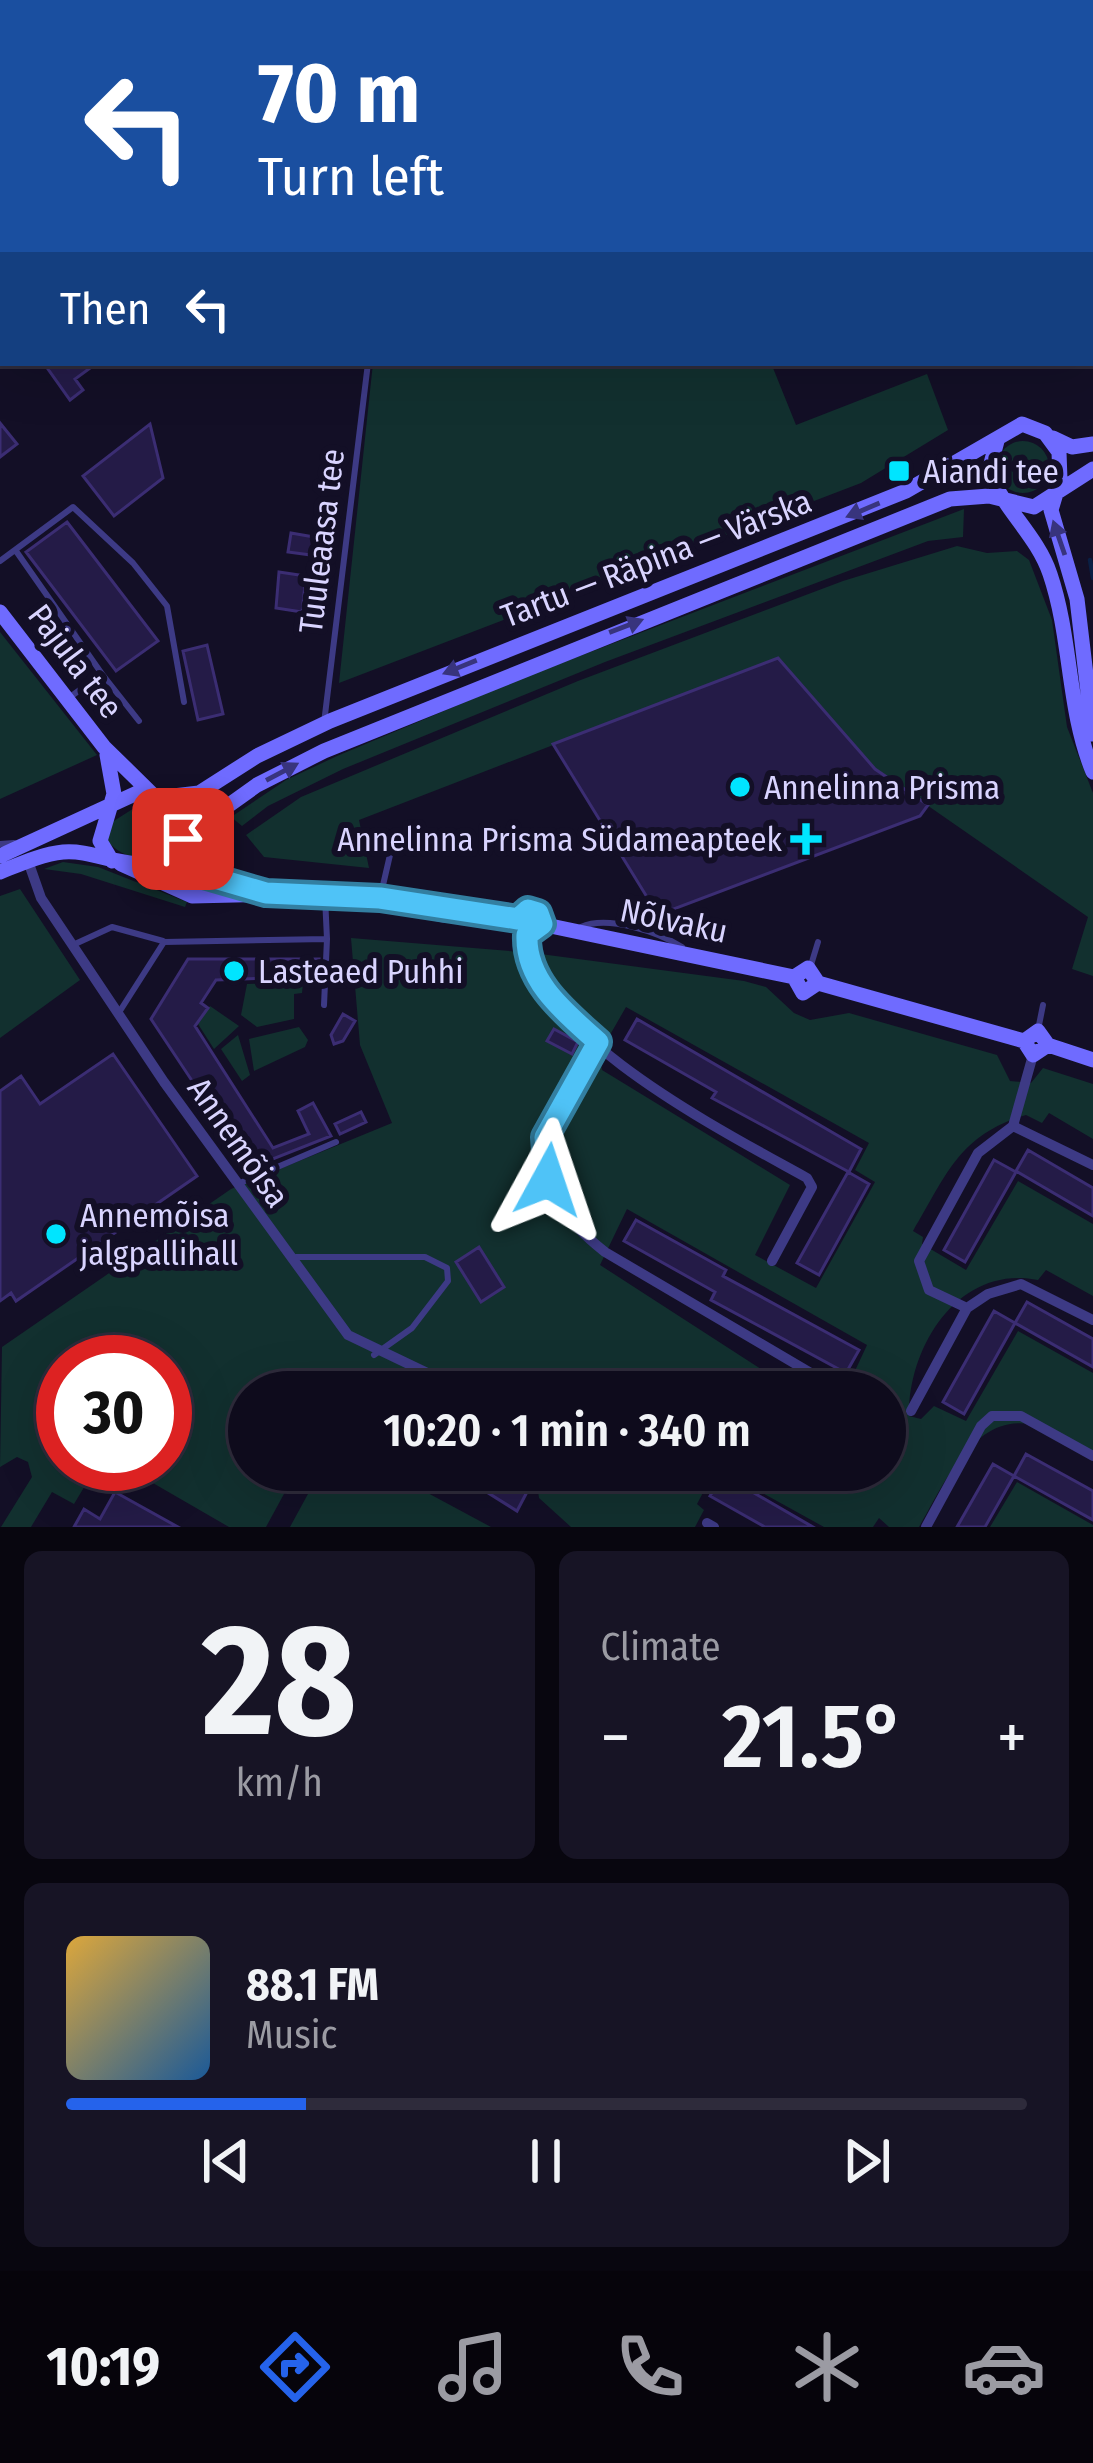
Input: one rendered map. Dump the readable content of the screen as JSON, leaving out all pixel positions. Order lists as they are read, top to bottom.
{
  "streets": {
    "main road": ["Tartu — Räpina — Värska", "Pajula tee", "Nõlvaku"],
    "street": ["Annemõisa"],
    "lane": ["Tuuleaasa tee"]
  },
  "crossings": [
    ["Tuuleaasa tee", "Tartu — Räpina — Värska"],
    ["Tartu — Räpina — Värska", "Pajula tee"],
    ["Tartu — Räpina — Värska", "Nõlvaku"],
    ["Pajula tee", "Nõlvaku"]
  ],
  "places": {
    "transit": ["Aiandi tee"],
    "other": ["Annelinna Prisma", "Lasteaed Puhhi", "Annemõisa jalgpallihall"],
    "health": ["Annelinna Prisma Südameapteek"]
  },
  "page": {
    "turn": ["70 m", "Turn left"],
    "then": "Then",
    "limit": "30",
    "trip": "10:20 · 1 min · 340 m",
    "tile": [
      ["28", "km/h"],
      "Climate"
    ],
    "heat": ["−", "21.5°", "+"],
    "song": ["88.1 FM", "Music"],
    "tabs": "10:19"
  }
}
